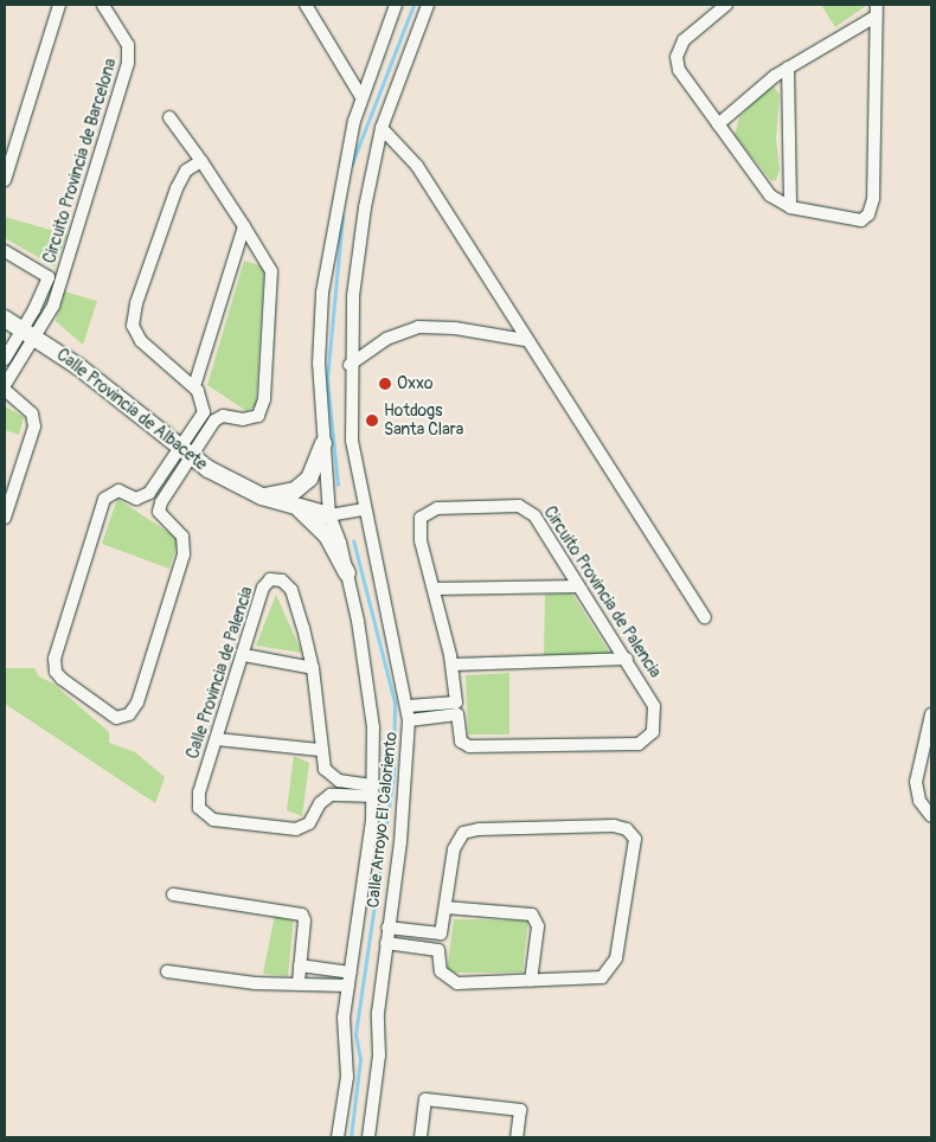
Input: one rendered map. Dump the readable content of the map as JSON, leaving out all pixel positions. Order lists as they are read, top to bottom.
{
  "streets": {
    "street": [
      "Circuito Provincia de Barcelona",
      "Calle Provincia de Albacete",
      "Circuito Provincia de Palencia",
      "Calle Provincia de Palencia",
      "Calle Arroyo El Caloriento"
    ]
  },
  "crossings": [
    ["Circuito Provincia de Barcelona", "Calle Provincia de Albacete"],
    ["Calle Provincia de Albacete", "Calle Arroyo El Caloriento"],
    ["Calle Provincia de Palencia", "Calle Arroyo El Caloriento"]
  ],
  "places": ["Oxxo", "Hotdogs Santa Clara"]
}
